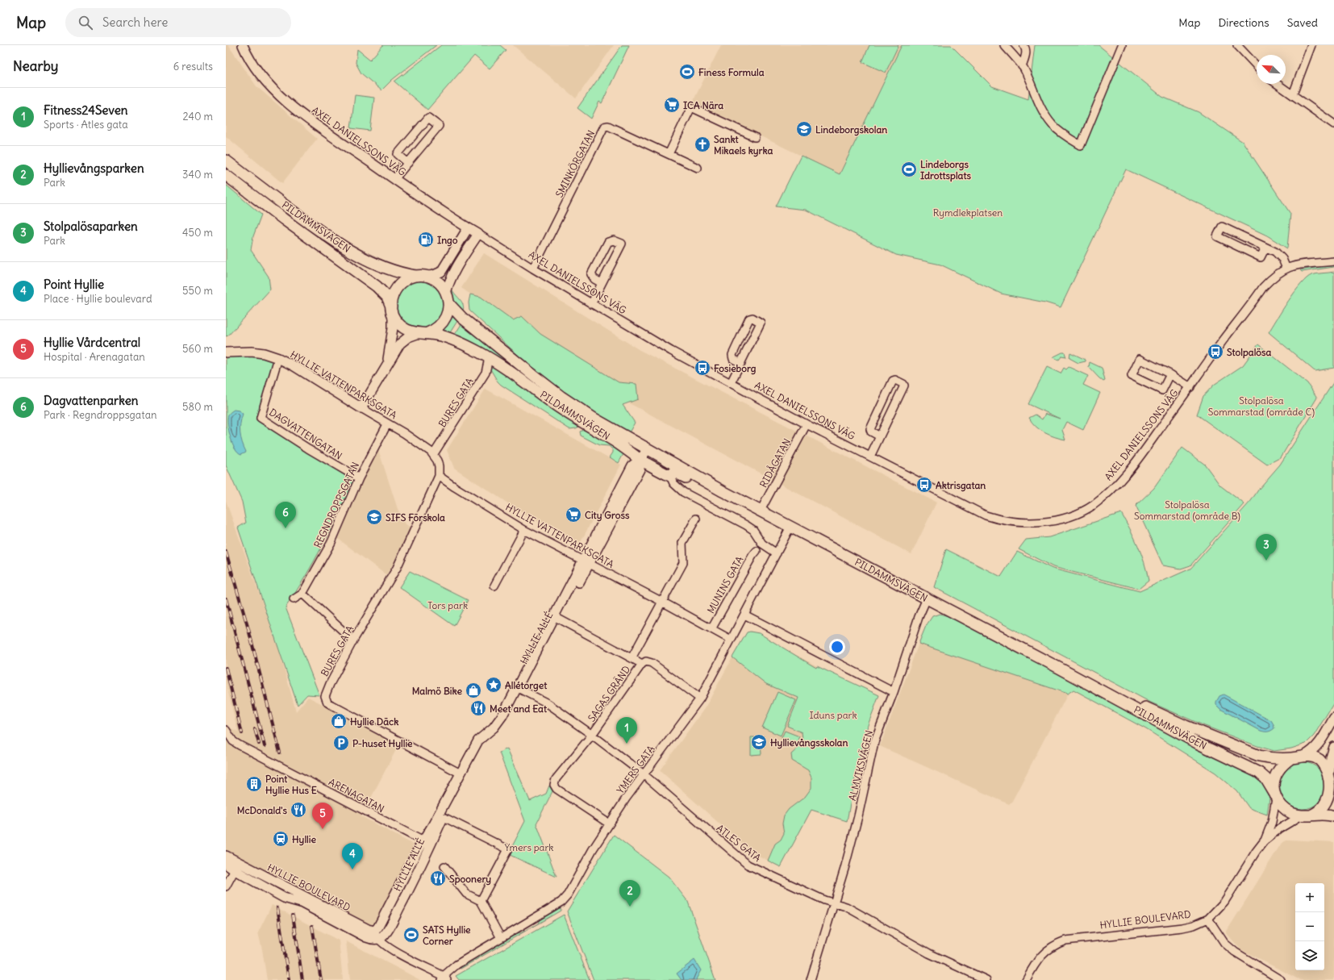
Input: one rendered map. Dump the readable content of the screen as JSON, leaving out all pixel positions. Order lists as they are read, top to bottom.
{
  "streets": {
    "main road": ["PILDAMMSVÄGEN"],
    "street": [
      "AXEL DANIELSSONS VÄG",
      "SMINKÖRGATAN",
      "HYLLIE VATTENPARKSGATA",
      "BURES GATA",
      "DAGVATTENGATAN",
      "RIDÅGATAN",
      "REGNDROPPSGATAN",
      "MUNINS GATA",
      "HYLLIE ALLÉ",
      "SAGAS GRÄND",
      "ALMVIKSVÄGEN",
      "YMERS GATA",
      "ARENAGATAN",
      "ATLES GATA",
      "HYLLIE BOULEVARD"
    ]
  },
  "crossings": [
    ["AXEL DANIELSSONS VÄG", "SMINKÖRGATAN"],
    ["AXEL DANIELSSONS VÄG", "RIDÅGATAN"],
    ["PILDAMMSVÄGEN", "BURES GATA"],
    ["PILDAMMSVÄGEN", "RIDÅGATAN"],
    ["PILDAMMSVÄGEN", "HYLLIE ALLÉ"],
    ["PILDAMMSVÄGEN", "ALMVIKSVÄGEN"],
    ["PILDAMMSVÄGEN", "YMERS GATA"],
    ["PILDAMMSVÄGEN", "HYLLIE BOULEVARD"],
    ["HYLLIE VATTENPARKSGATA", "BURES GATA"],
    ["HYLLIE VATTENPARKSGATA", "DAGVATTENGATAN"],
    ["HYLLIE VATTENPARKSGATA", "REGNDROPPSGATAN"],
    ["HYLLIE VATTENPARKSGATA", "MUNINS GATA"],
    ["HYLLIE VATTENPARKSGATA", "HYLLIE ALLÉ"],
    ["HYLLIE VATTENPARKSGATA", "SAGAS GRÄND"],
    ["HYLLIE VATTENPARKSGATA", "YMERS GATA"],
    ["BURES GATA", "HYLLIE ALLÉ"],
    ["DAGVATTENGATAN", "REGNDROPPSGATAN"],
    ["HYLLIE ALLÉ", "SAGAS GRÄND"],
    ["HYLLIE ALLÉ", "ARENAGATAN"],
    ["HYLLIE ALLÉ", "ATLES GATA"],
    ["HYLLIE ALLÉ", "HYLLIE BOULEVARD"],
    ["SAGAS GRÄND", "YMERS GATA"],
    ["SAGAS GRÄND", "ATLES GATA"],
    ["ALMVIKSVÄGEN", "ATLES GATA"],
    ["YMERS GATA", "ATLES GATA"],
    ["YMERS GATA", "HYLLIE BOULEVARD"]
  ],
  "parks": [
    "Rymdlekplatsen",
    "Stolpalösa Sommarstad (område C)",
    "Stolpalösa Sommarstad (område B)",
    "Tors park",
    "Iduns park",
    "Ymers park"
  ],
  "places": {
    "sports": ["Finess Formula", "Lindeborgs Idrottsplats", "SATS Hyllie Corner"],
    "supermarket": ["ICA Nära", "City Gross"],
    "school or university": ["Lindeborgskolan", "SIFS Förskola", "Hyllievångsskolan"],
    "church": ["Sankt Mikaels kyrka"],
    "fuel station": ["Ingo"],
    "bus stop": ["Stolpalösa", "Fosieborg", "Aktrisgatan"],
    "place": ["Allétorget"],
    "shop": ["Malmö Bike", "Hyllie Däck"],
    "restaurant": ["Meet and Eat", "McDonald's", "Spoonery"],
    "parking": ["P-huset Hyllie"],
    "building": ["Point Hyllie Hus E"],
    "station": ["Hyllie"]
  },
  "north": "top left",
  "page": {
    "header": "Map",
    "search": "Search here",
    "nav": ["Map", "Directions", "Saved"],
    "heading": ["Nearby", "6 results"],
    "list": [
      {
        "mark": "1",
        "name": "Fitness24Seven",
        "note": "Sports · Atles gata",
        "value": "240 m"
      },
      {
        "mark": "2",
        "name": "Hyllievångsparken",
        "note": "Park",
        "value": "340 m"
      },
      {
        "mark": "3",
        "name": "Stolpalösaparken",
        "note": "Park",
        "value": "450 m"
      },
      {
        "mark": "4",
        "name": "Point Hyllie",
        "note": "Place · Hyllie boulevard",
        "value": "550 m"
      },
      {
        "mark": "5",
        "name": "Hyllie Vårdcentral",
        "note": "Hospital · Arenagatan",
        "value": "560 m"
      },
      {
        "mark": "6",
        "name": "Dagvattenparken",
        "note": "Park · Regndroppsgatan",
        "value": "580 m"
      }
    ],
    "pins": [
      "6",
      "3",
      "1",
      "5",
      "4",
      "2"
    ],
    "map_buttons": ["+", "−"]
  }
}
